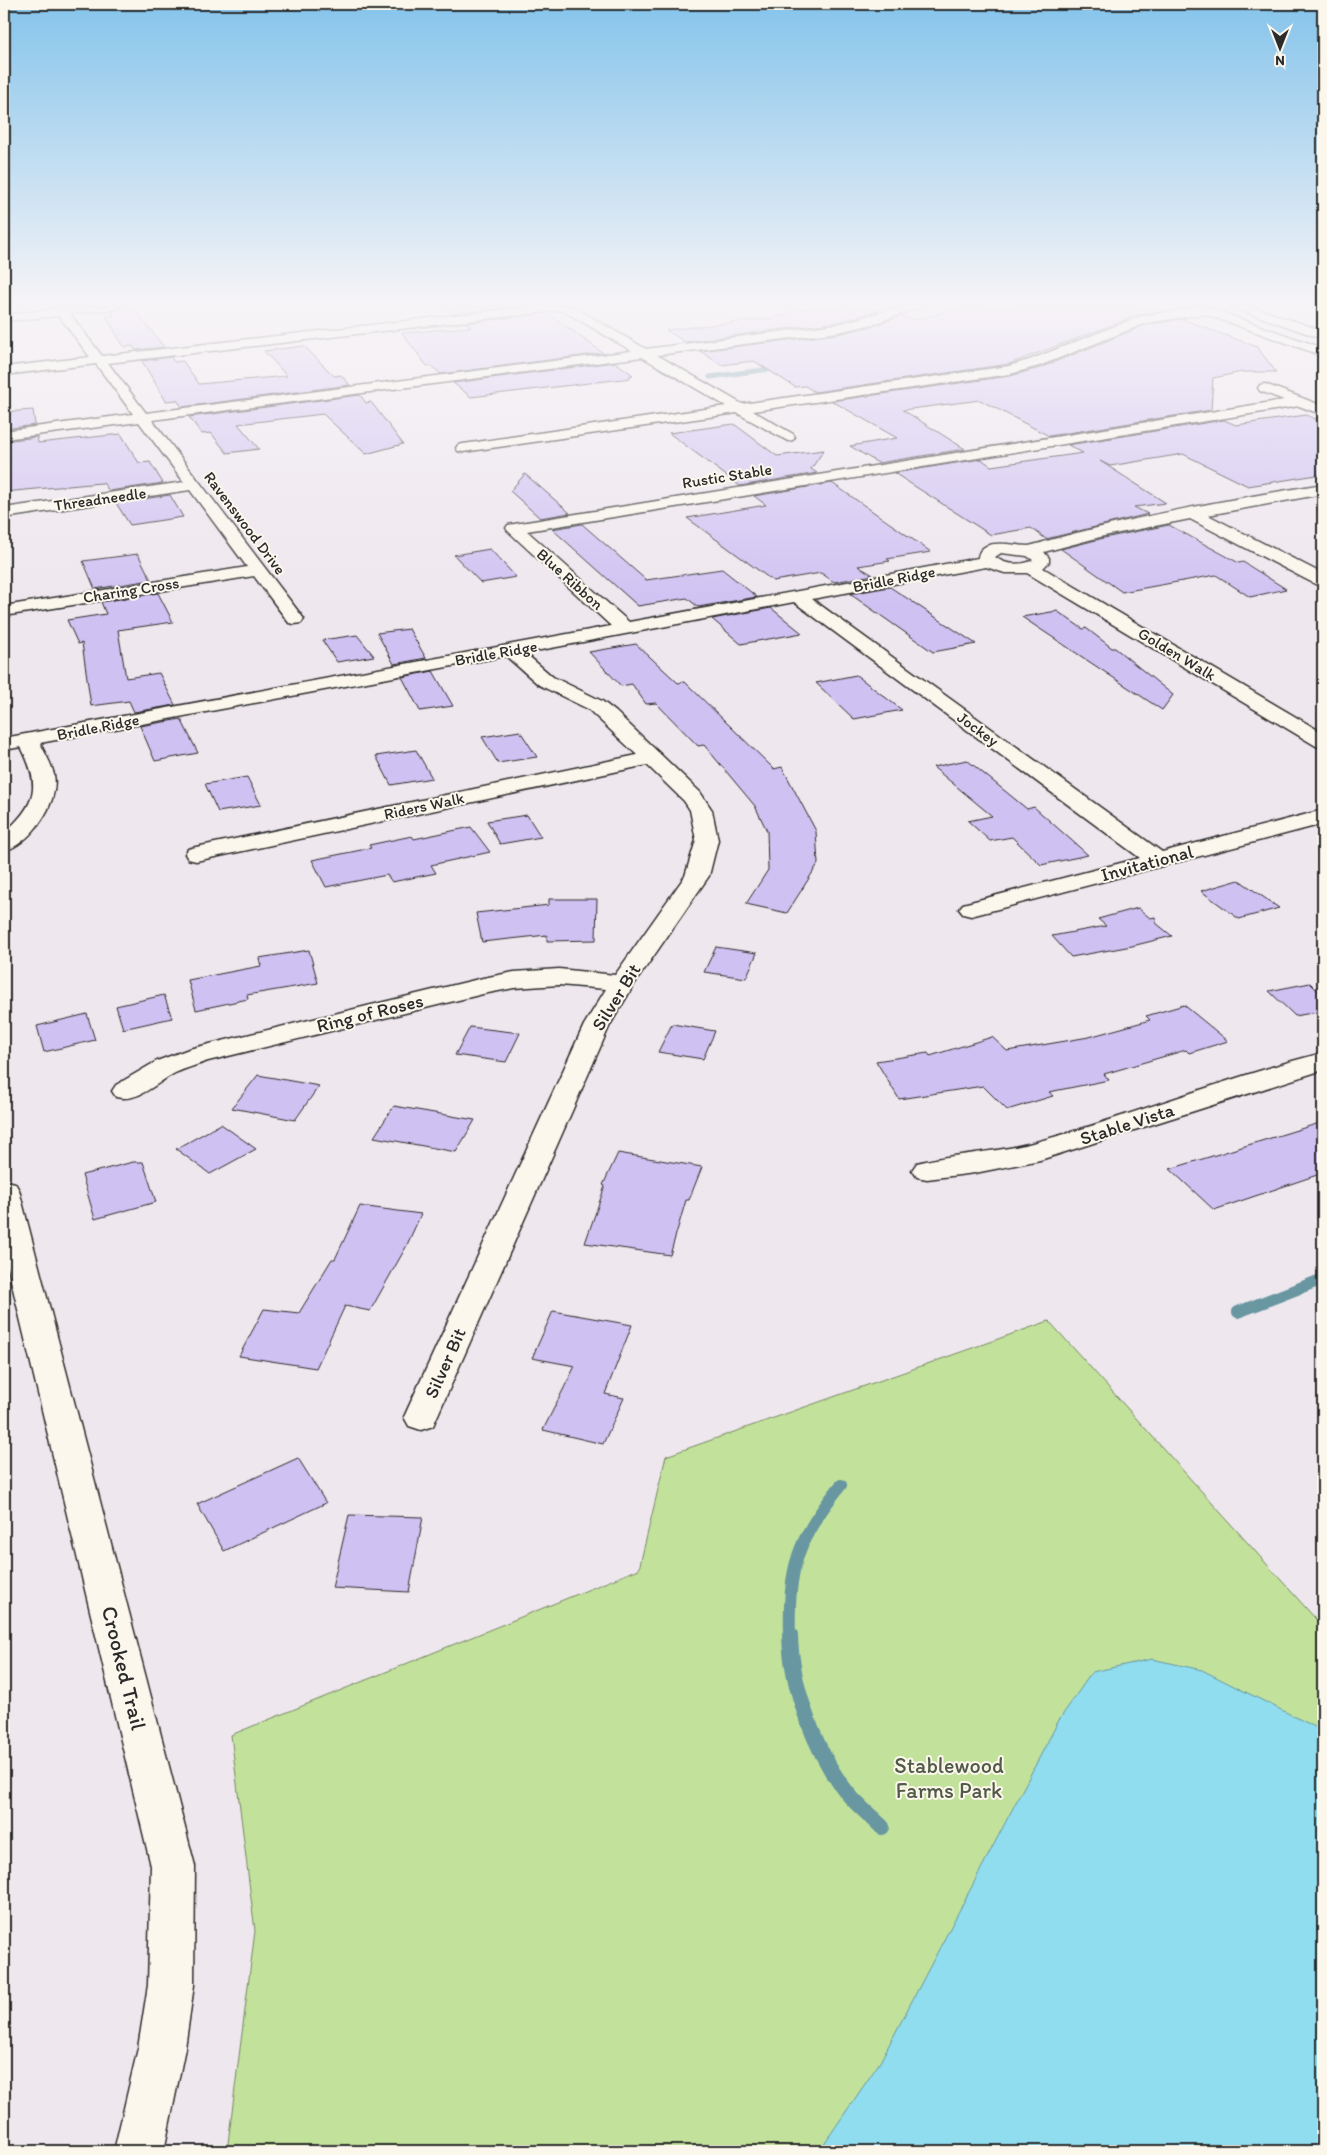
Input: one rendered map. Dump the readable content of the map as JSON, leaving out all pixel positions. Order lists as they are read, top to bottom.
{
  "streets": {
    "street": [
      "Rustic Stable",
      "Threadneedle",
      "Ravenswood Drive",
      "Blue Ribbon",
      "Bridle Ridge",
      "Charing Cross",
      "Golden Walk",
      "Jockey",
      "Riders Walk",
      "Invitational",
      "Silver Bit",
      "Ring of Roses",
      "Stable Vista",
      "Crooked Trail"
    ]
  },
  "crossings": [
    ["Rustic Stable", "Blue Ribbon"],
    ["Threadneedle", "Ravenswood Drive"],
    ["Ravenswood Drive", "Charing Cross"],
    ["Blue Ribbon", "Bridle Ridge"],
    ["Bridle Ridge", "Golden Walk"],
    ["Bridle Ridge", "Jockey"],
    ["Bridle Ridge", "Silver Bit"],
    ["Jockey", "Invitational"],
    ["Riders Walk", "Silver Bit"],
    ["Silver Bit", "Ring of Roses"]
  ],
  "parks": ["Stablewood Farms Park"],
  "north": "bottom"
}
